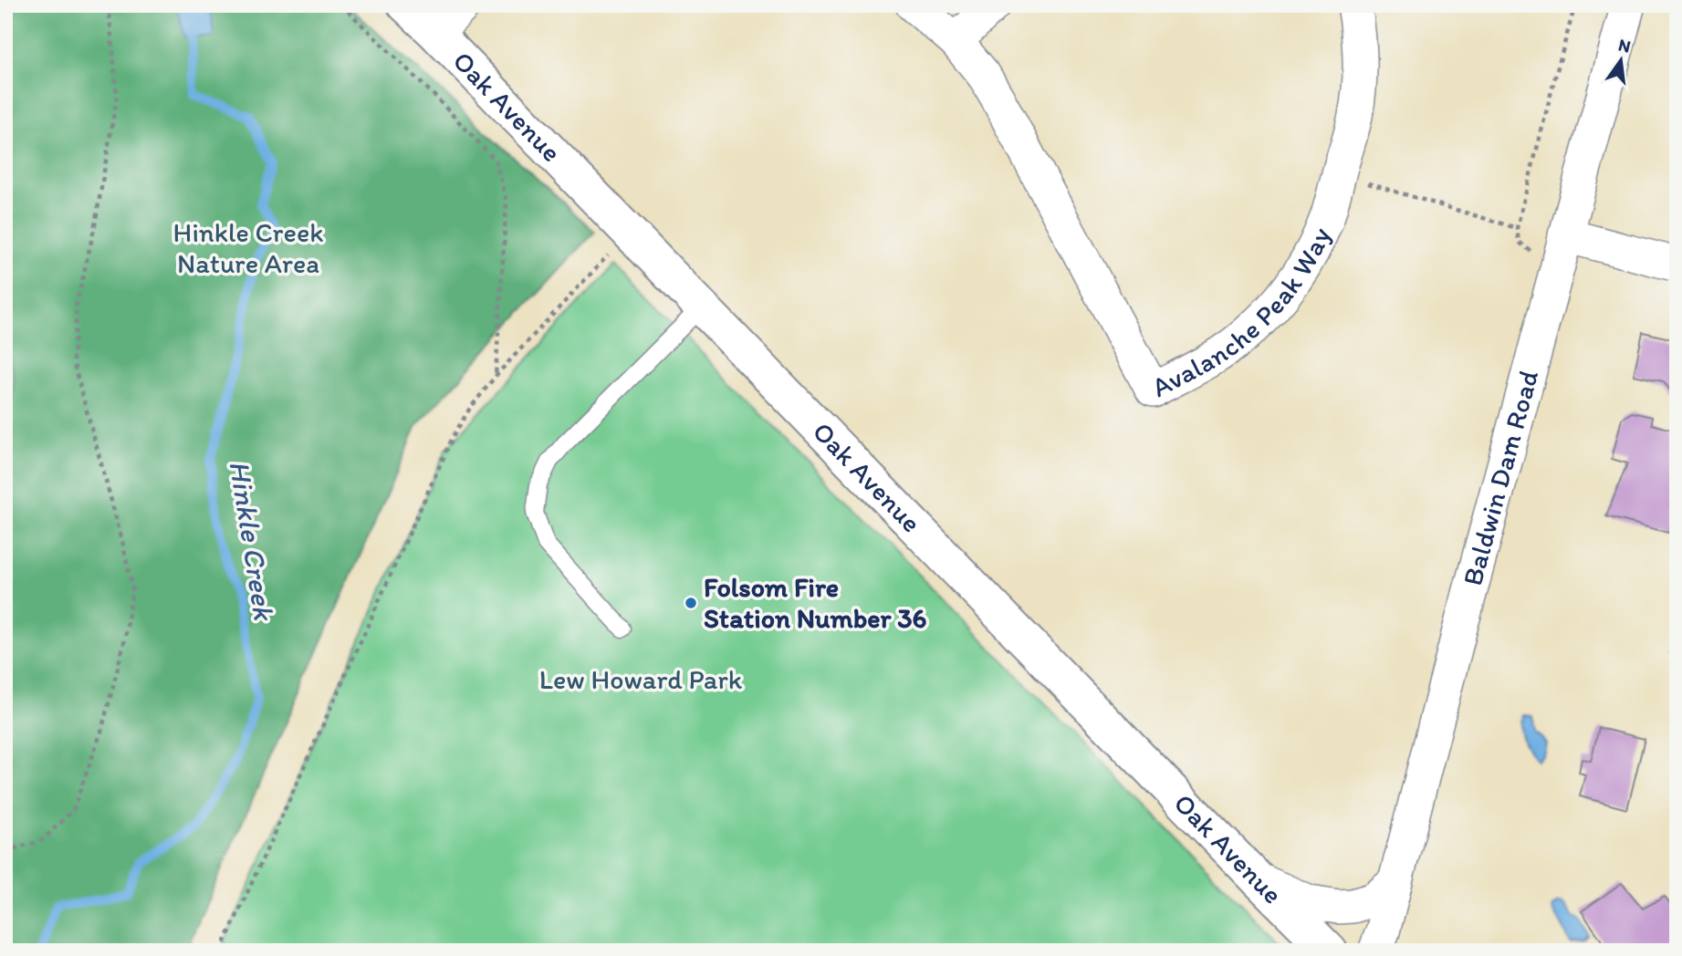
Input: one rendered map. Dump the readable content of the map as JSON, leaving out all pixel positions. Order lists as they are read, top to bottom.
{
  "streets": {
    "main road": ["Oak Avenue"],
    "street": ["Avalanche Peak Way", "Baldwin Dam Road"]
  },
  "water": ["Hinkle Creek"],
  "parks": ["Hinkle Creek Nature Area", "Lew Howard Park"],
  "places": ["Folsom Fire Station Number 36"],
  "north": "top"
}
